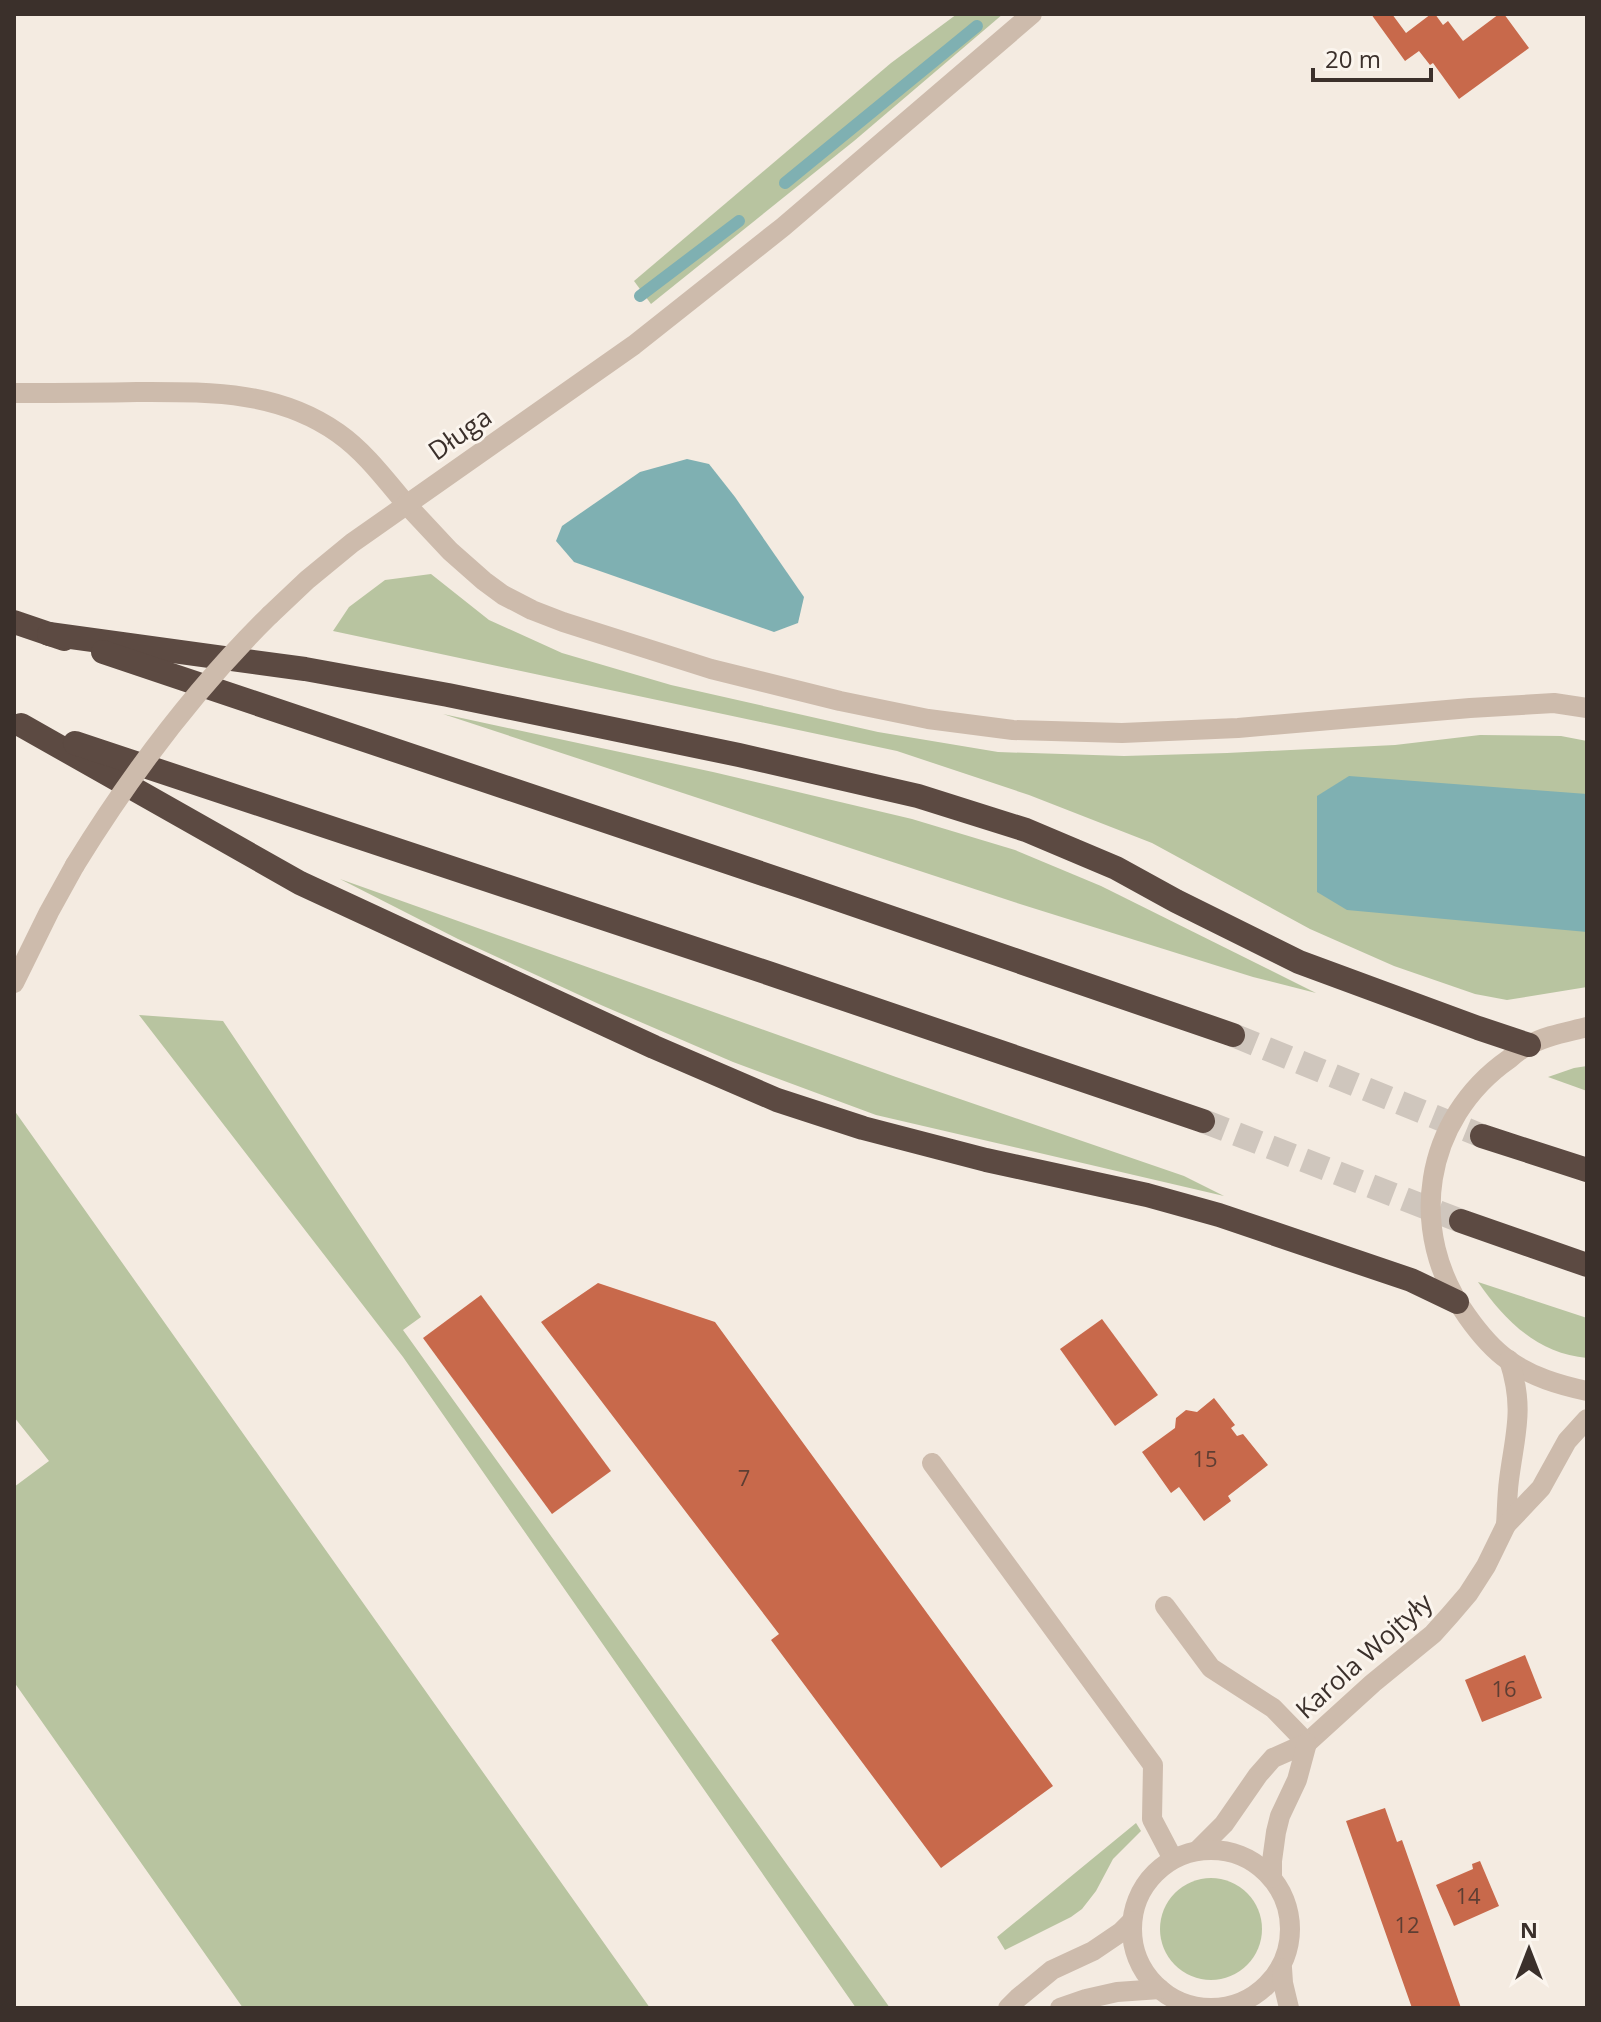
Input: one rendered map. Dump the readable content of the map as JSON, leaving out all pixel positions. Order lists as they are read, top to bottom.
{
  "streets": {
    "street": ["Długa", "Karola Wojtyły"]
  },
  "house_numbers": [
    "15",
    "7",
    "16",
    "14",
    "12"
  ],
  "scale_bar": "20 m",
  "north": "top"
}
